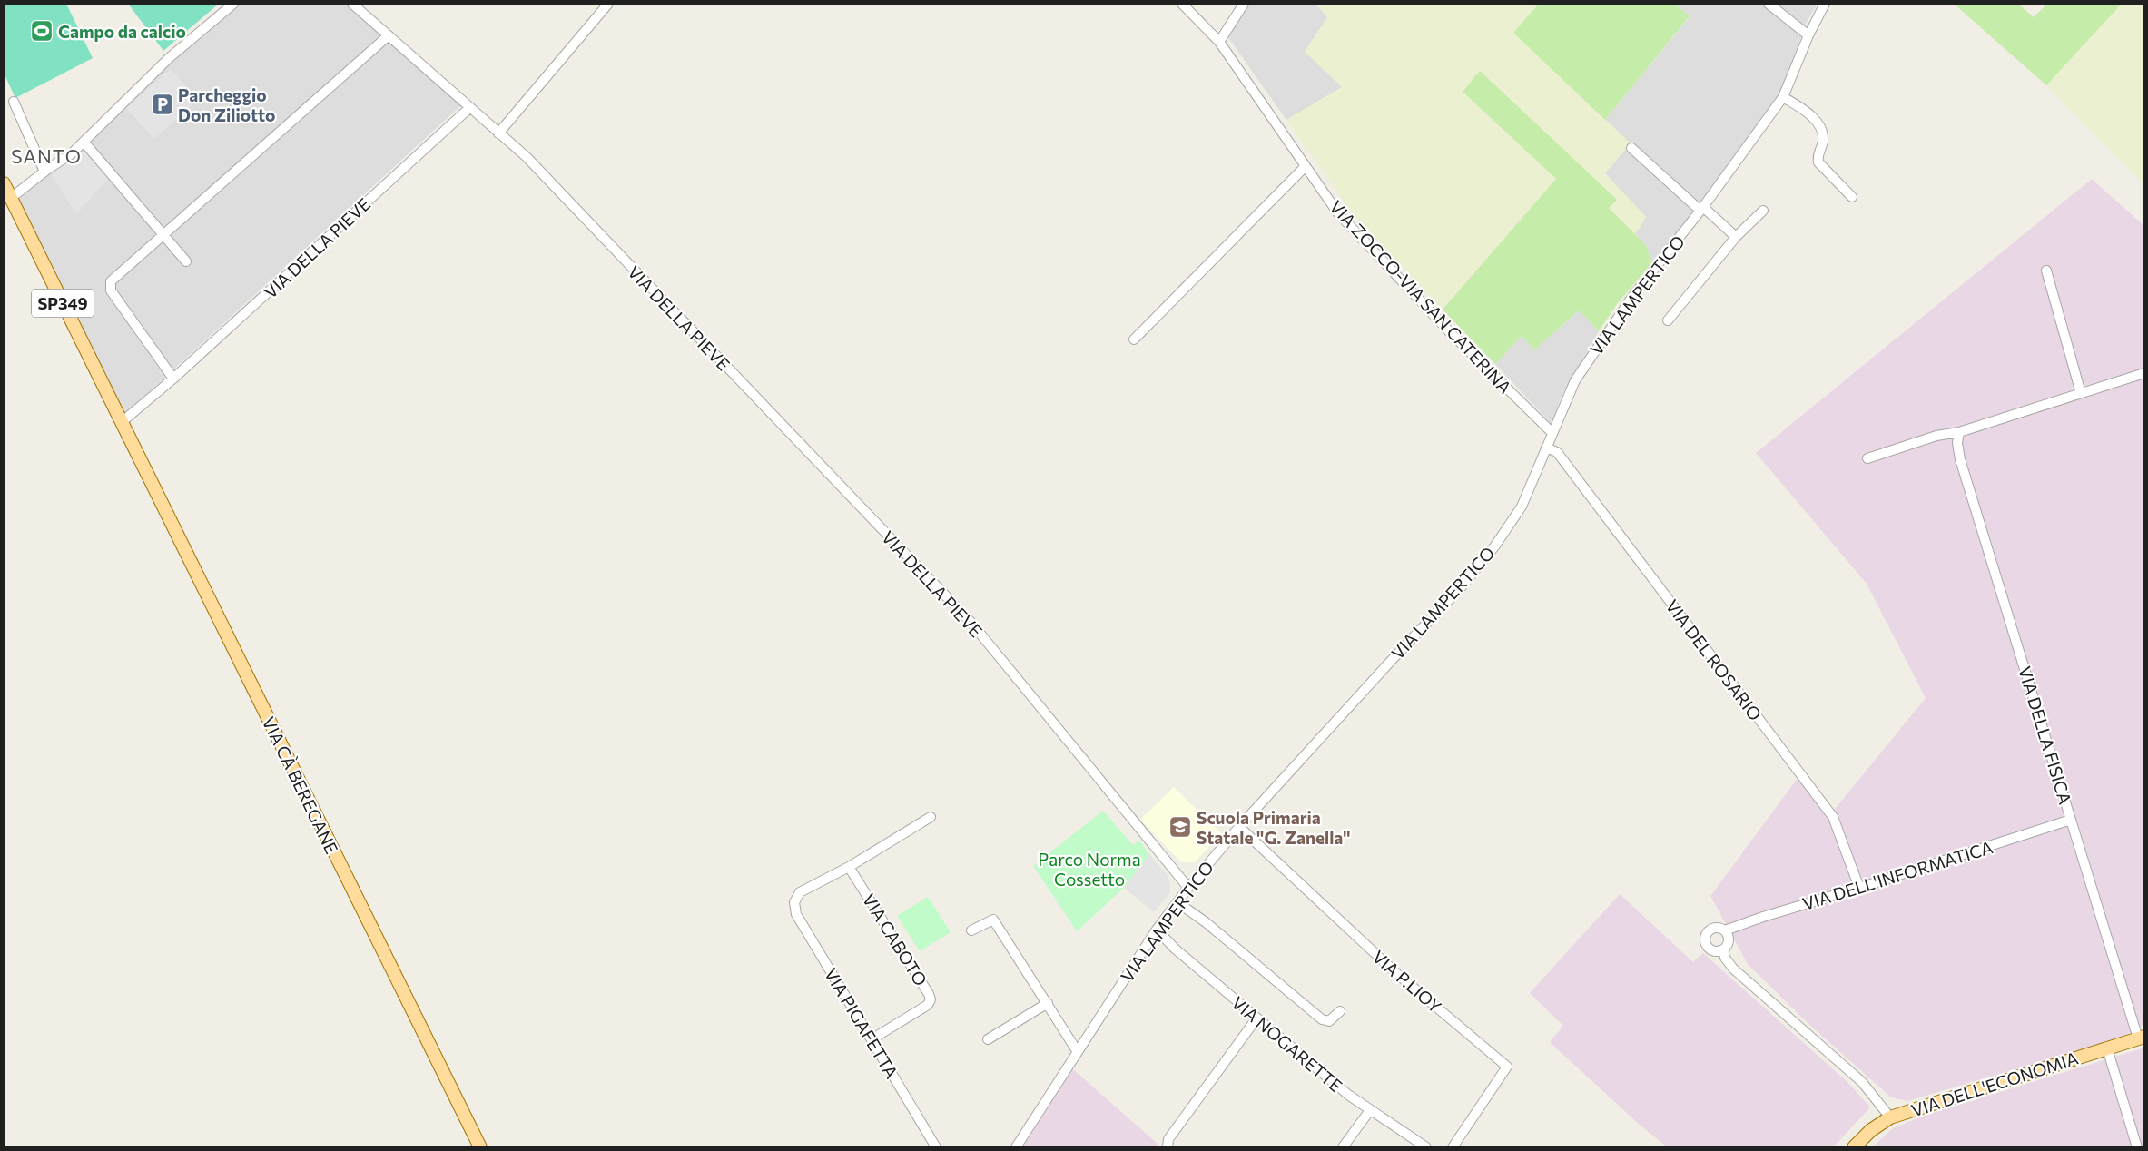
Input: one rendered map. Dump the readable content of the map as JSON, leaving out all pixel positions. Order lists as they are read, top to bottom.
{
  "streets": {
    "main road": ["SP349", "VIA CÀ BEREGANE", "VIA DELL'ECONOMIA"],
    "street": [
      "VIA DELLA PIEVE",
      "VIA LAMPERTICO",
      "VIA ZOCCO-VIA SAN CATERINA",
      "VIA DEL ROSARIO",
      "VIA DELLA FISICA",
      "VIA DELL'INFORMATICA",
      "VIA CABOTO",
      "VIA P.LIOY",
      "VIA PIGAFETTA",
      "VIA NOGARETTE"
    ]
  },
  "crossings": [
    ["VIA DELLA PIEVE", "VIA LAMPERTICO"],
    ["VIA DELLA PIEVE", "SP349"],
    ["VIA DELLA PIEVE", "VIA CÀ BEREGANE"],
    ["VIA LAMPERTICO", "VIA ZOCCO-VIA SAN CATERINA"],
    ["VIA LAMPERTICO", "VIA DEL ROSARIO"],
    ["VIA LAMPERTICO", "VIA P.LIOY"],
    ["VIA LAMPERTICO", "VIA NOGARETTE"],
    ["SP349", "VIA CÀ BEREGANE"],
    ["VIA DEL ROSARIO", "VIA DELL'INFORMATICA"],
    ["VIA DELLA FISICA", "VIA DELL'INFORMATICA"],
    ["VIA DELLA FISICA", "VIA DELL'ECONOMIA"],
    ["VIA CABOTO", "VIA PIGAFETTA"]
  ],
  "districts": ["SANTO"],
  "parks": ["Parco Norma Cossetto"],
  "places": {
    "sports": ["Campo da calcio"],
    "parking": ["Parcheggio Don Ziliotto"],
    "school or university": ["Scuola Primaria Statale \"G. Zanella\""]
  }
}
